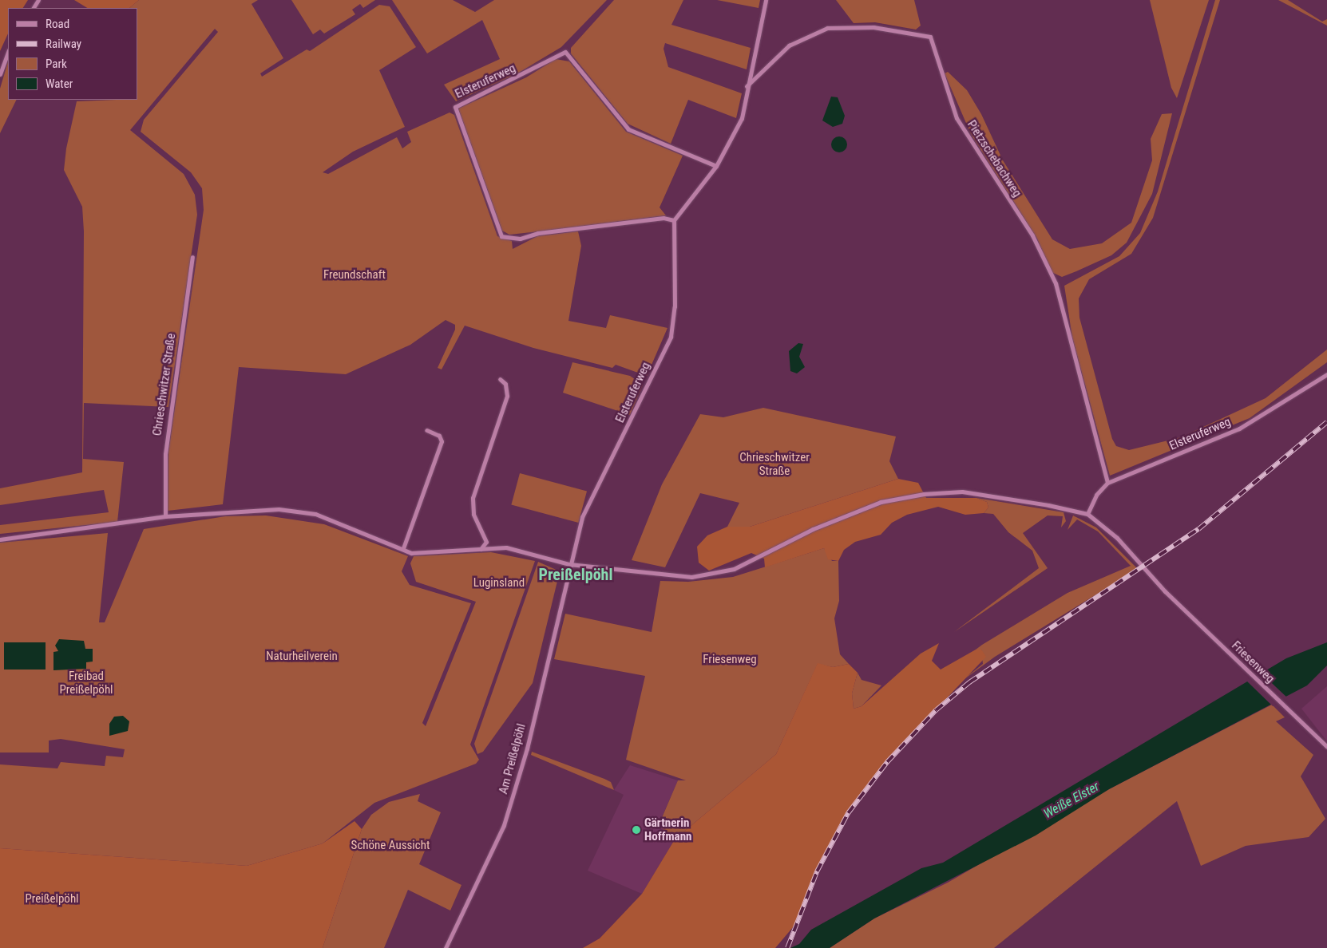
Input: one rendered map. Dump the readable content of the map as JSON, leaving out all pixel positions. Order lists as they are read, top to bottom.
{
  "streets": {
    "street": [
      "Elsteruferweg",
      "Pietzschebachweg",
      "Chrieschwitzer Straße",
      "Friesenweg",
      "Am Preißelpöhl"
    ]
  },
  "crossings": [
    ["Elsteruferweg", "Pietzschebachweg"],
    ["Elsteruferweg", "Friesenweg"],
    ["Elsteruferweg", "Am Preißelpöhl"]
  ],
  "districts": ["Preißelpöhl"],
  "water": ["Weiße Elster"],
  "parks": [
    "Freundschaft",
    "Chrieschwitzer Straße",
    "Luginsland",
    "Naturheilverein",
    "Friesenweg",
    "Freibad Preißelpöhl",
    "Schöne Aussicht",
    "Preißelpöhl"
  ],
  "places": ["Gärtnerin Hoffmann"],
  "legend": [
    "Road",
    "Railway",
    "Park",
    "Water"
  ]
}
